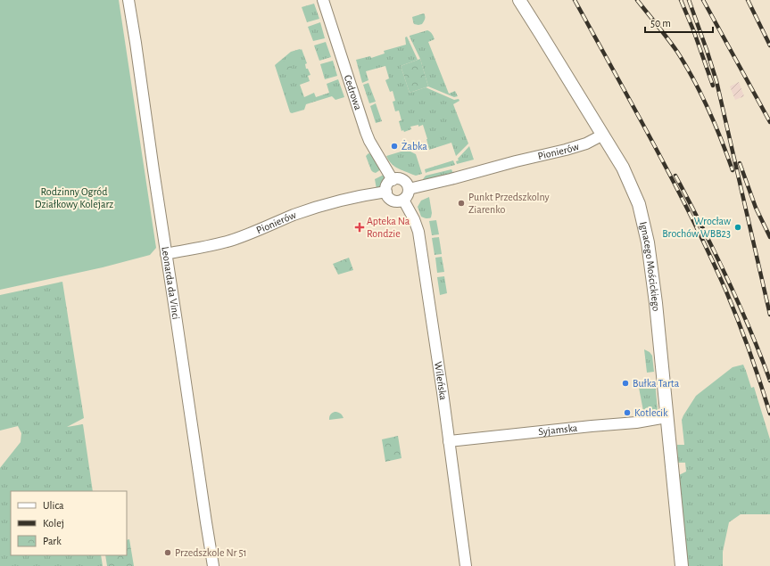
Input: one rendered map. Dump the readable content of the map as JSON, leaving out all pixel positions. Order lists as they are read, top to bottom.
{
  "streets": {
    "street": [
      "Cedrowa",
      "Pionierów",
      "Ignacego Mościckiego",
      "Leonarda da Vinci",
      "Wileńska",
      "Syjamska"
    ]
  },
  "crossings": [
    ["Cedrowa", "Pionierów"],
    ["Cedrowa", "Wileńska"],
    ["Pionierów", "Ignacego Mościckiego"],
    ["Pionierów", "Leonarda da Vinci"],
    ["Pionierów", "Wileńska"],
    ["Ignacego Mościckiego", "Syjamska"],
    ["Wileńska", "Syjamska"]
  ],
  "parks": ["Rodzinny Ogród Działkowy Kolejarz"],
  "places": {
    "other": [
      "Żabka",
      "Punkt Przedszkolny Ziarenko",
      "Wrocław Brochów WBB23",
      "Bułka Tarta",
      "Kotlecik",
      "Przedszkole Nr 51"
    ],
    "health": ["Apteka Na Rondzie"]
  },
  "legend": ["Ulica", "Kolej", "Park"],
  "scale_bar": "50 m"
}
